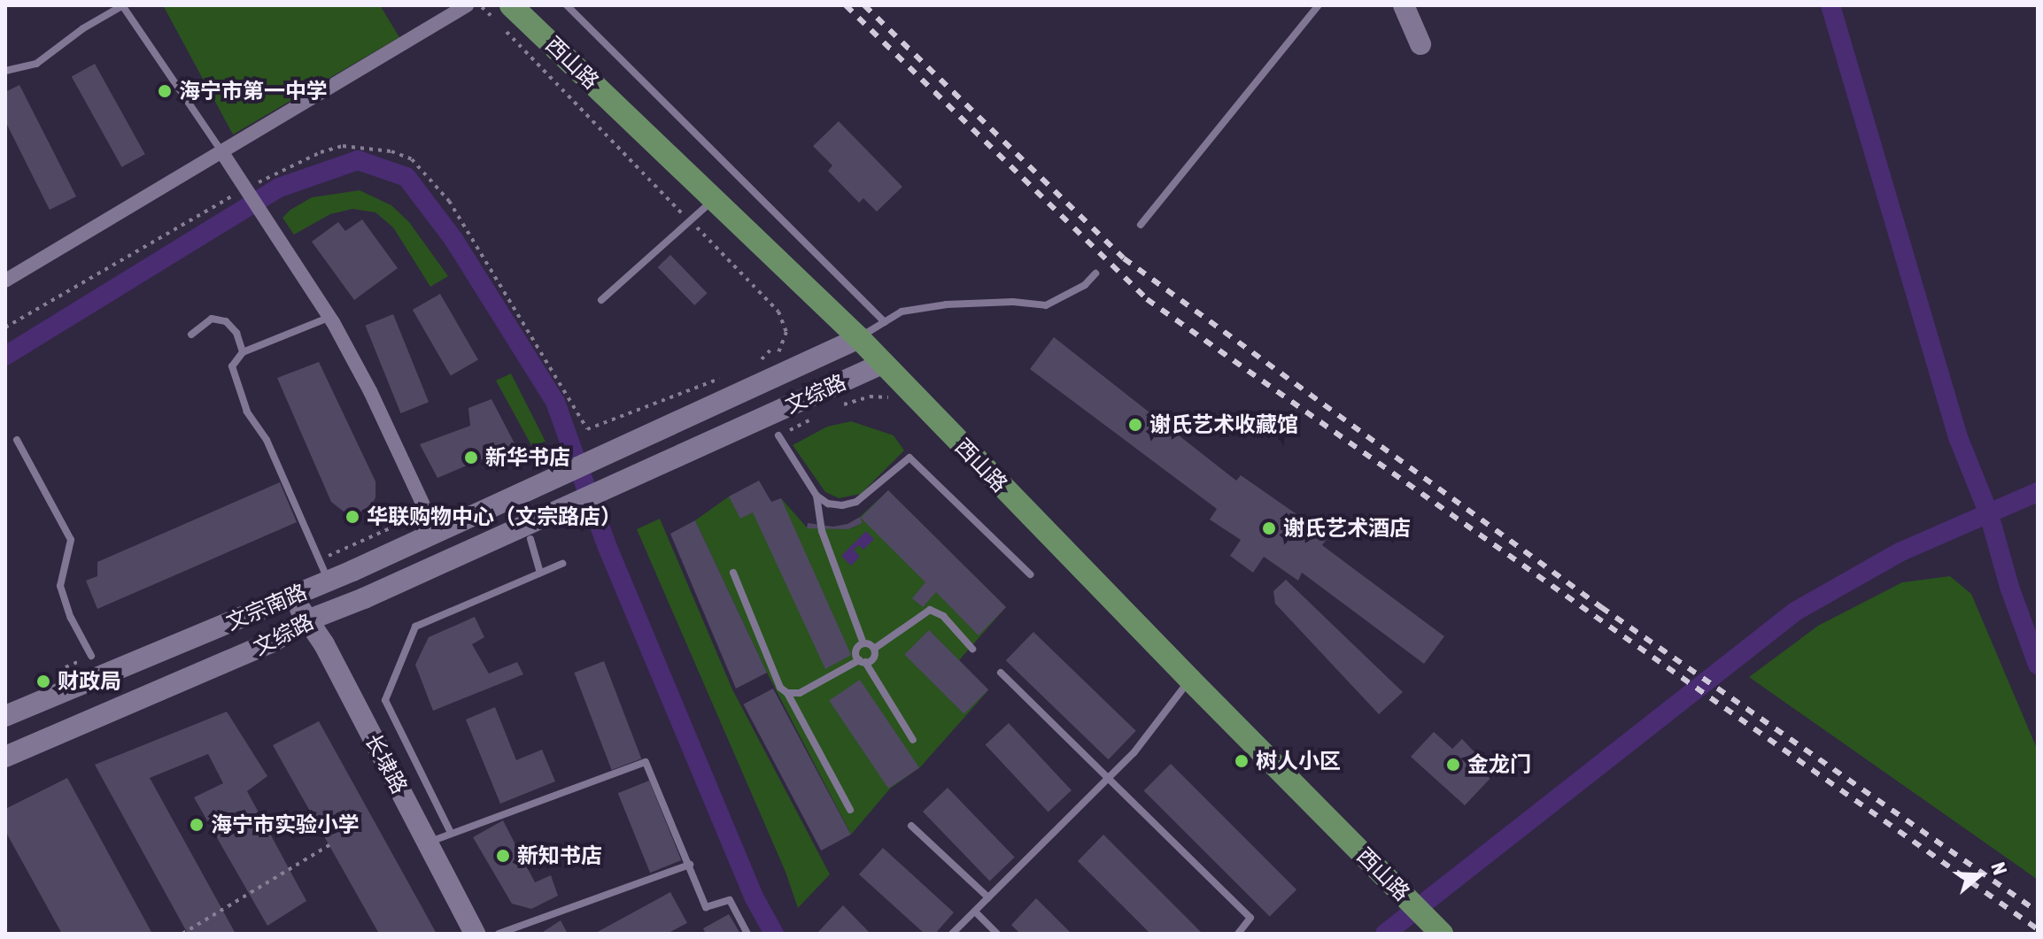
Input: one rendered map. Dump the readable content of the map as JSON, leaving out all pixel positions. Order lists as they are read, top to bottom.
{
  "streets": {
    "main road": [
      "西山路",
      "文综路",
      "文宗南路",
      "长埭路"
    ]
  },
  "crossings": [
    ["西山路", "文综路"],
    ["西山路", "文宗南路"],
    ["文综路", "长埭路"],
    ["文宗南路", "长埭路"]
  ],
  "places": [
    "海宁市第一中学",
    "谢氏艺术收藏馆",
    "新华书店",
    "华联购物中心（文宗路店）",
    "谢氏艺术酒店",
    "财政局",
    "树人小区",
    "金龙门",
    "海宁市实验小学",
    "新知书店"
  ],
  "north": "right"
}
